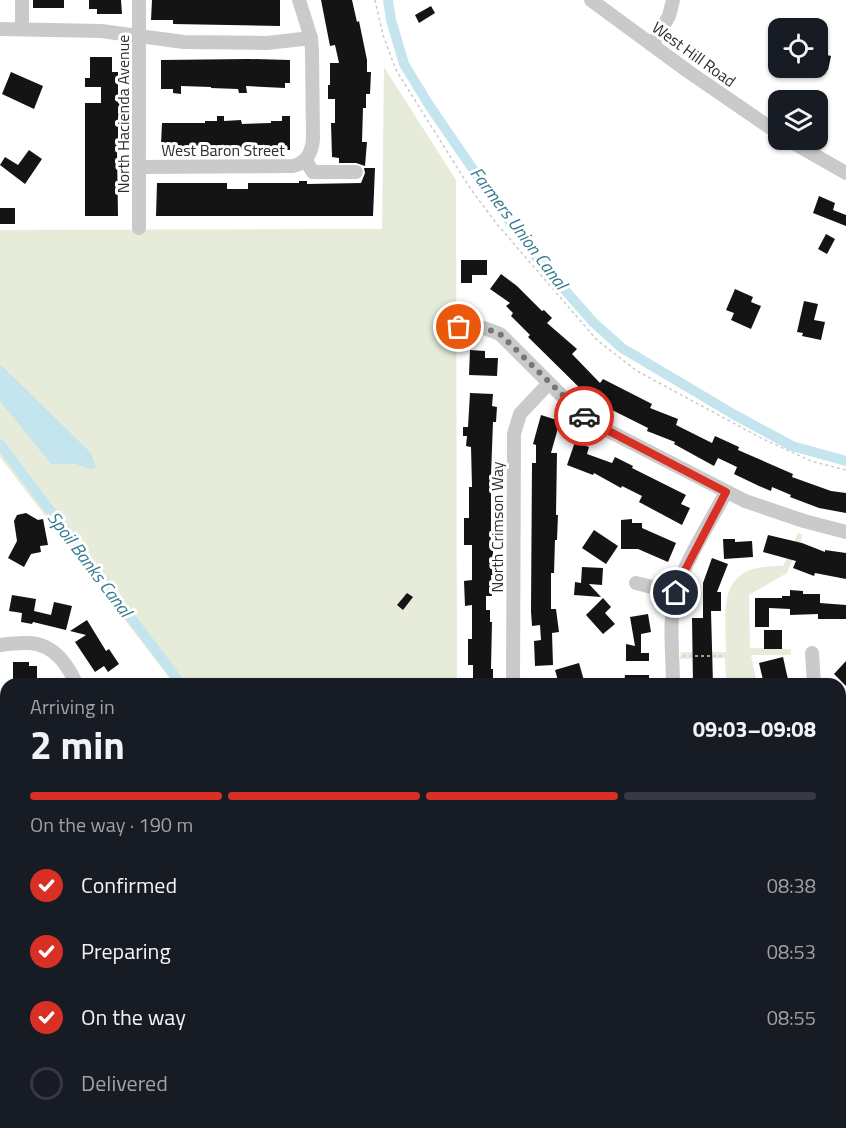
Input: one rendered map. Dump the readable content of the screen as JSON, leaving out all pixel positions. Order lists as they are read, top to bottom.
{
  "streets": {
    "street": [
      "West Hill Road",
      "North Hacienda Avenue",
      "West Baron Street",
      "North Crimson Way"
    ]
  },
  "crossings": [
    ["North Hacienda Avenue", "West Baron Street"]
  ],
  "water": ["Farmers Union Canal", "Spoil Banks Canal"],
  "page": {
    "heading": ["2 min", "Arriving in", "09:03–09:08"],
    "bar": "On the way · 190 m",
    "list": [
      ["Confirmed", "08:38"],
      ["Preparing", "08:53"],
      ["On the way", "08:55"],
      "Delivered"
    ]
  }
}
